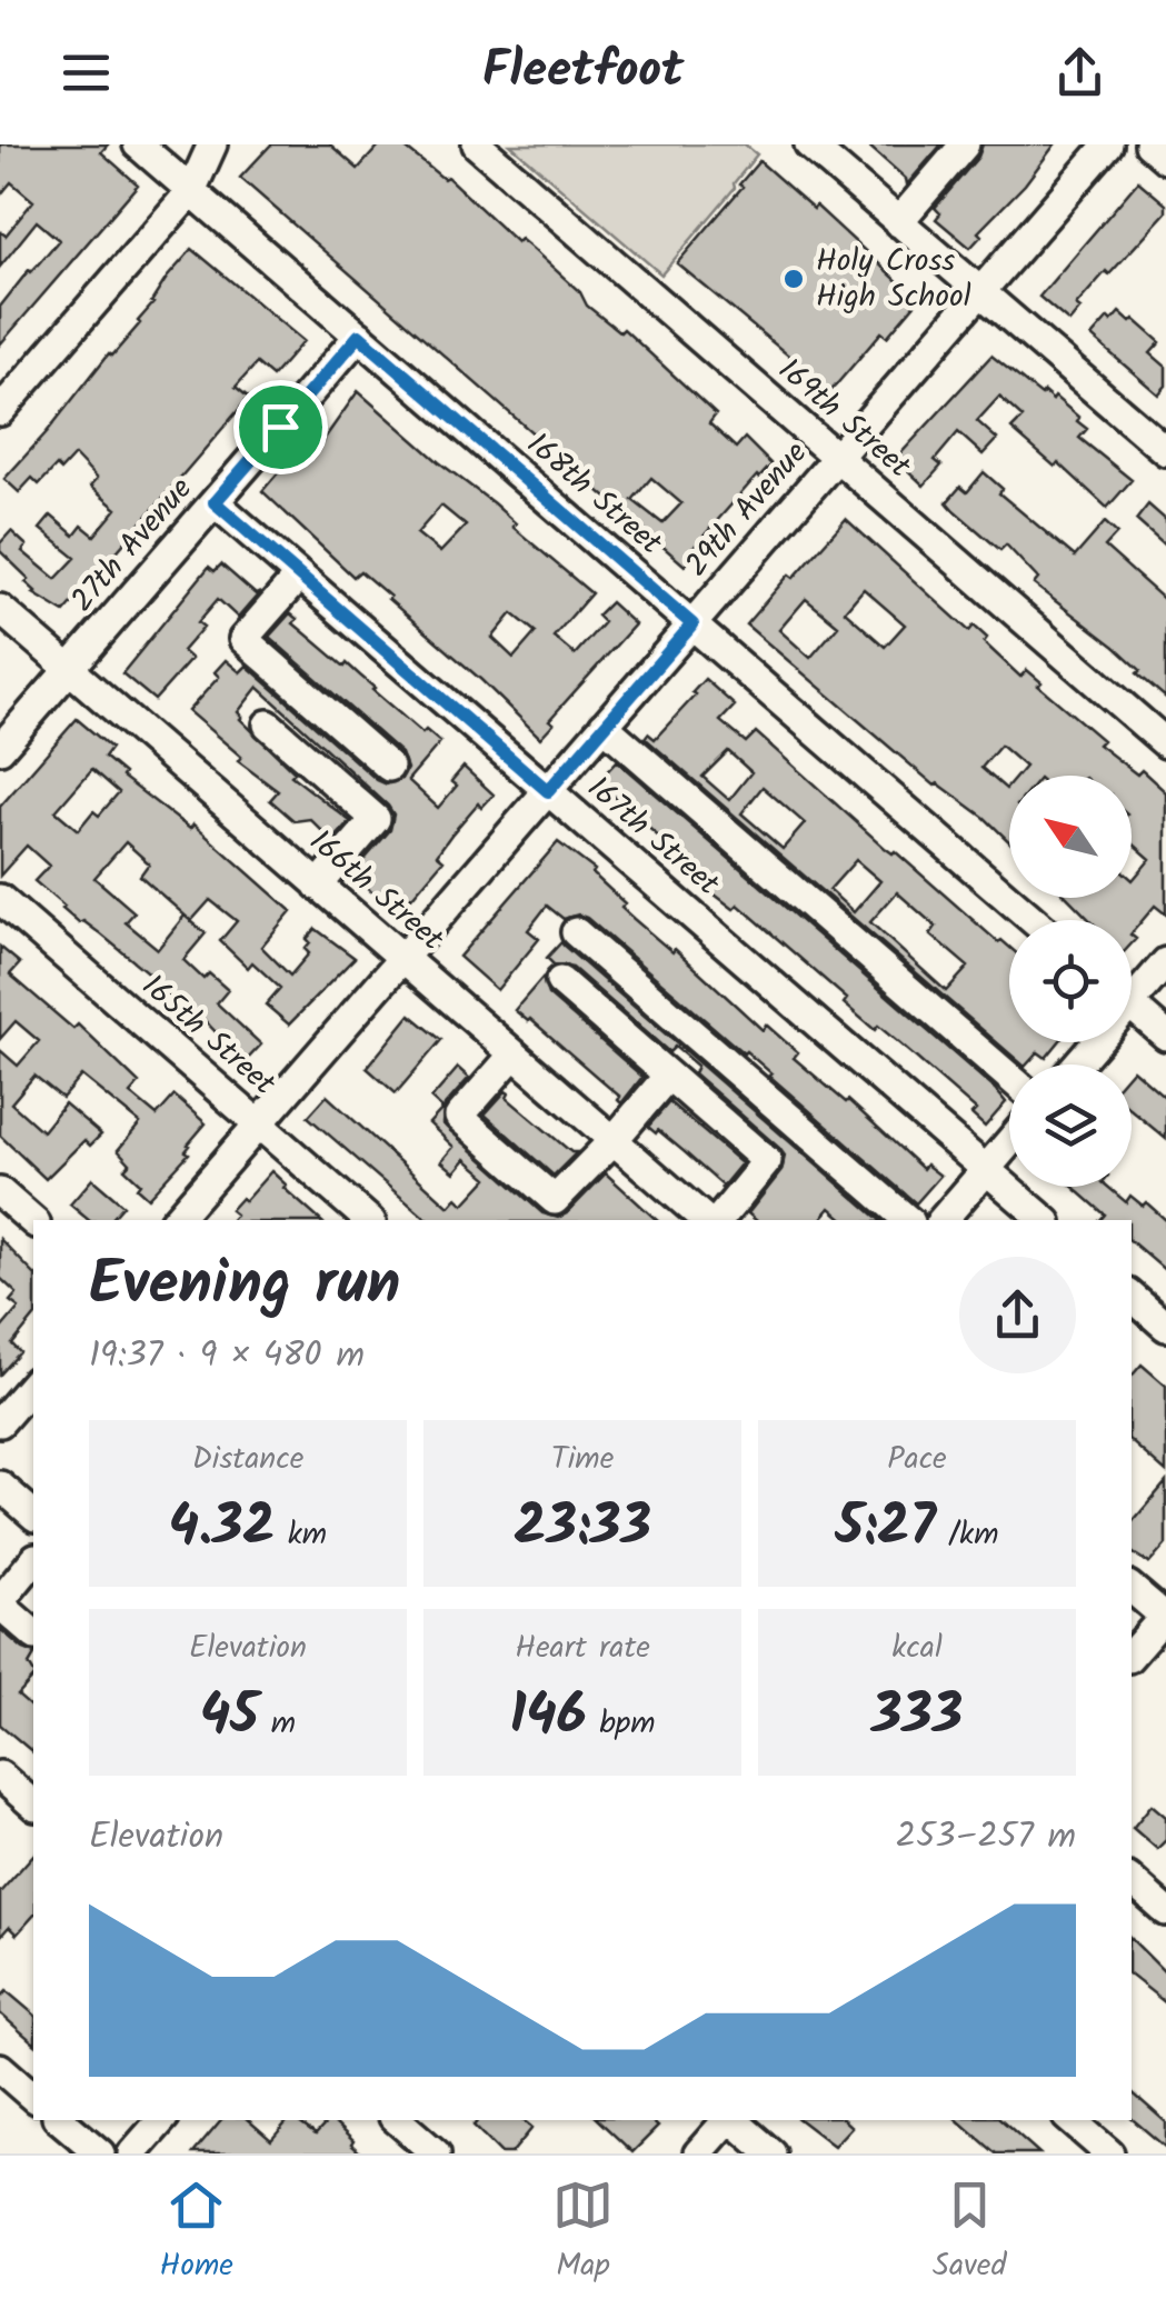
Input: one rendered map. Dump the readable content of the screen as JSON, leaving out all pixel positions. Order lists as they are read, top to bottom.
{
  "streets": {
    "street": [
      "169th Street",
      "168th Street",
      "29th Avenue",
      "27th Avenue",
      "167th Street",
      "166th Street",
      "165th Street"
    ]
  },
  "crossings": [
    ["169th Street", "29th Avenue"],
    ["168th Street", "29th Avenue"],
    ["168th Street", "27th Avenue"],
    ["29th Avenue", "167th Street"],
    ["29th Avenue", "166th Street"],
    ["29th Avenue", "165th Street"],
    ["27th Avenue", "167th Street"],
    ["27th Avenue", "166th Street"]
  ],
  "places": ["Holy Cross High School"],
  "north": "top left",
  "page": {
    "header": "Fleetfoot",
    "heading": ["Evening run", "19:37 · 9 × 480 m"],
    "stats": [
      ["Distance", "4.32 km"],
      ["Time", "23:33"],
      ["Pace", "5:27 /km"],
      ["Elevation", "45 m"],
      ["Heart rate", "146 bpm"],
      ["kcal", "333"]
    ],
    "chart": ["Elevation", "253–257 m"],
    "tabs": ["Home", "Map", "Saved"]
  }
}
